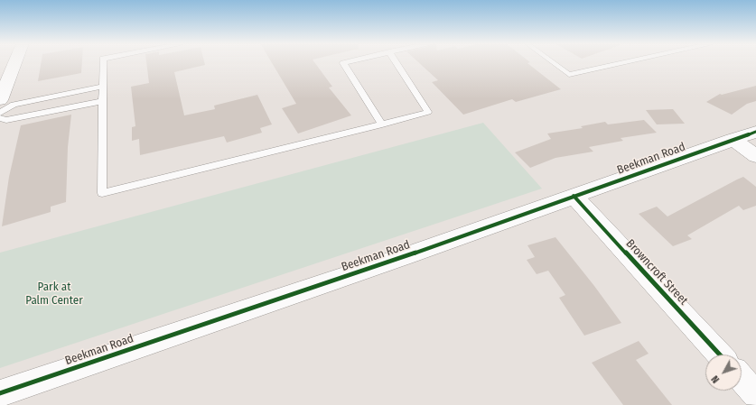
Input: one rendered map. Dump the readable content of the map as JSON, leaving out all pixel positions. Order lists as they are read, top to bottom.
{
  "streets": {
    "street": ["Beekman Road", "Browncroft Street"]
  },
  "crossings": [
    ["Beekman Road", "Browncroft Street"]
  ],
  "parks": ["Park at Palm Center"],
  "north": "bottom left"
}
